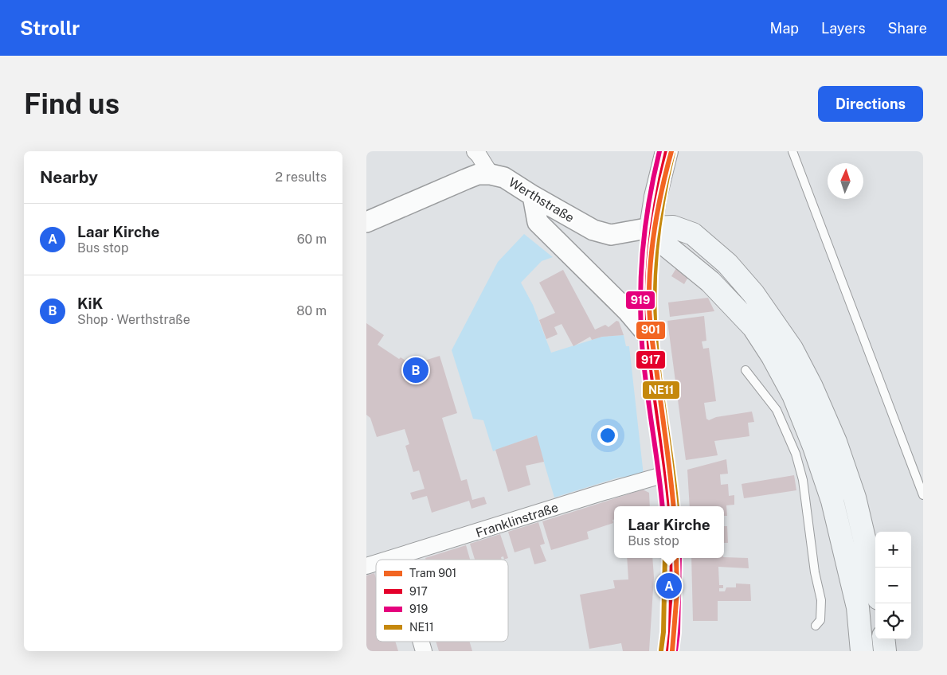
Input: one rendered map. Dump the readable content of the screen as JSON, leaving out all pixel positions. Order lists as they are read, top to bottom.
{
  "streets": {
    "street": ["Werthstraße", "Franklinstraße"]
  },
  "lines": [
    "tram line 901",
    "transit line 917",
    "transit line 919",
    "transit line NE11"
  ],
  "legend": [
    "Tram 901",
    "917",
    "919",
    "NE11"
  ],
  "north": "top",
  "page": {
    "header": "Strollr",
    "nav": ["Map", "Layers", "Share"],
    "buttons": "Directions",
    "title": "Find us",
    "heading": ["Nearby", "2 results"],
    "list": [
      {
        "mark": "A",
        "name": "Laar Kirche",
        "note": "Bus stop",
        "value": "60 m"
      },
      {
        "mark": "B",
        "name": "KiK",
        "note": "Shop · Werthstraße",
        "value": "80 m"
      }
    ],
    "pins": ["B", "A"],
    "popup": ["Laar Kirche", "Bus stop"],
    "map_buttons": ["+", "−"]
  }
}
